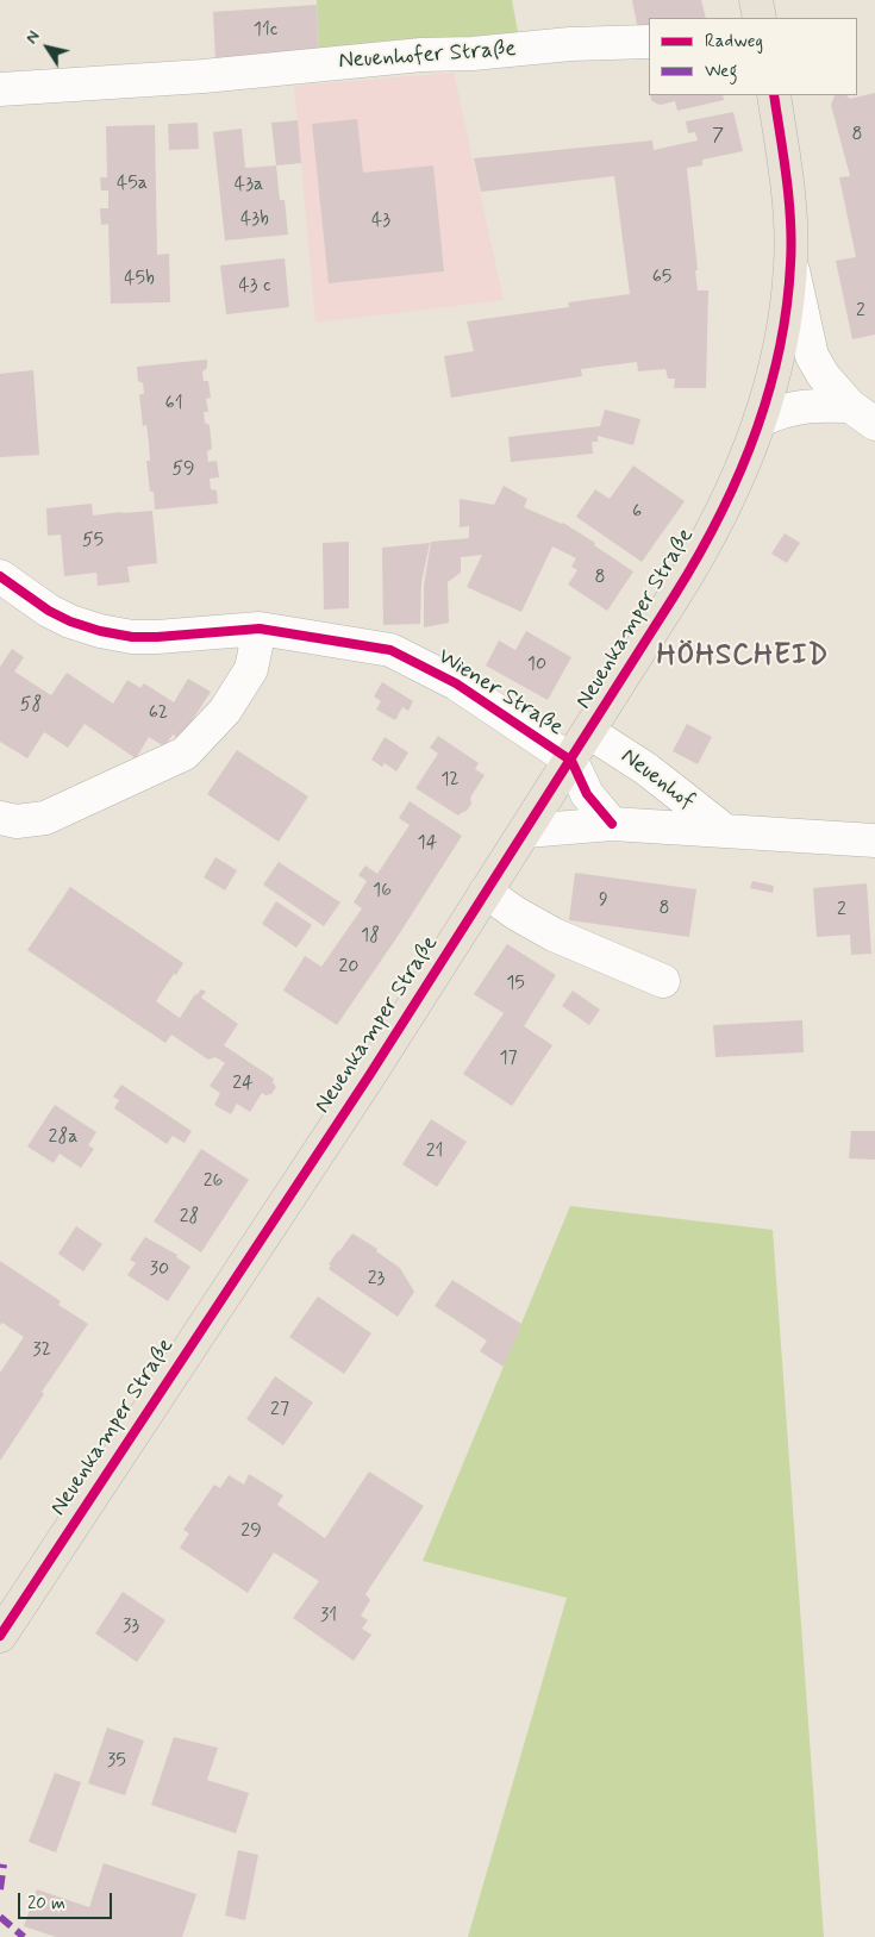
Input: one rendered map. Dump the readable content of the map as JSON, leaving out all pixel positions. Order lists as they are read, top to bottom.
{
  "streets": {
    "main road": ["Neuenkamper Straße"],
    "street": ["Neuenhofer Straße", "Wiener Straße", "Neuenhof"]
  },
  "crossings": [
    ["Neuenkamper Straße", "Wiener Straße"],
    ["Neuenkamper Straße", "Neuenhof"]
  ],
  "districts": ["HÖHSCHEID"],
  "house_numbers": [
    "11c",
    "8",
    "7",
    "45a",
    "43a",
    "43b",
    "43",
    "65",
    "45b",
    "43 c",
    "2",
    "61",
    "59",
    "6",
    "55",
    "8",
    "10",
    "58",
    "62",
    "12",
    "14",
    "16",
    "9",
    "8",
    "2",
    "18",
    "20",
    "15",
    "17",
    "24",
    "28a",
    "21",
    "26",
    "28",
    "30",
    "23",
    "32",
    "27",
    "29",
    "31",
    "33",
    "35"
  ],
  "legend": ["Radweg", "Weg"],
  "scale_bar": "20 m",
  "north": "top left"
}
